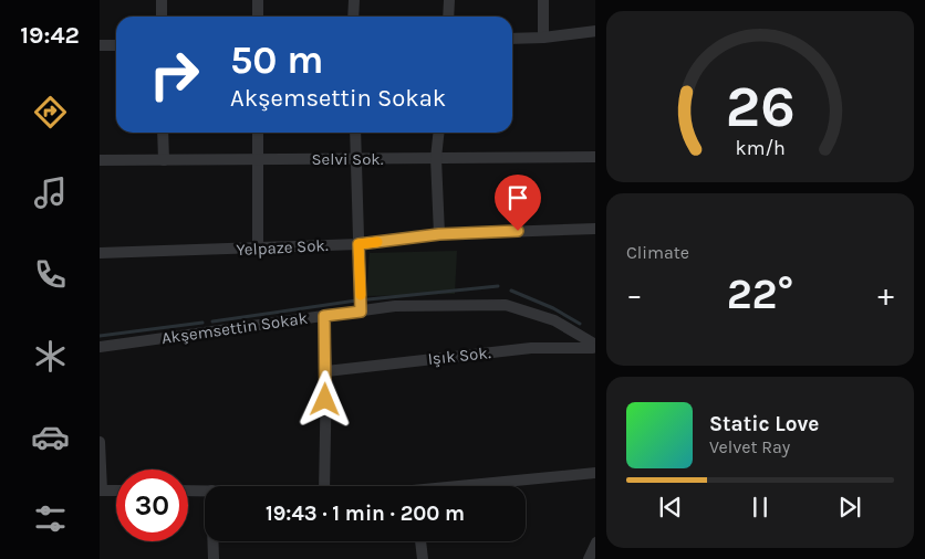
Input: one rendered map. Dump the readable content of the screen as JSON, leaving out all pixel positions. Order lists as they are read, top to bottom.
{
  "streets": {
    "street": [
      "Selvi Sok.",
      "Yelpaze Sok.",
      "Akşemsettin Sokak",
      "Işık Sok."
    ]
  },
  "crossings": [
    ["Akşemsettin Sokak", "Işık Sok."]
  ],
  "page": {
    "tabs": "19:42",
    "turn": ["50 m", "Akşemsettin Sokak"],
    "tile": "Climate",
    "heat": ["−", "22°", "+"],
    "song": ["Static Love", "Velvet Ray"],
    "limit": "30",
    "trip": "19:43 · 1 min · 200 m",
    "gauge": ["26", "km/h"]
  }
}
